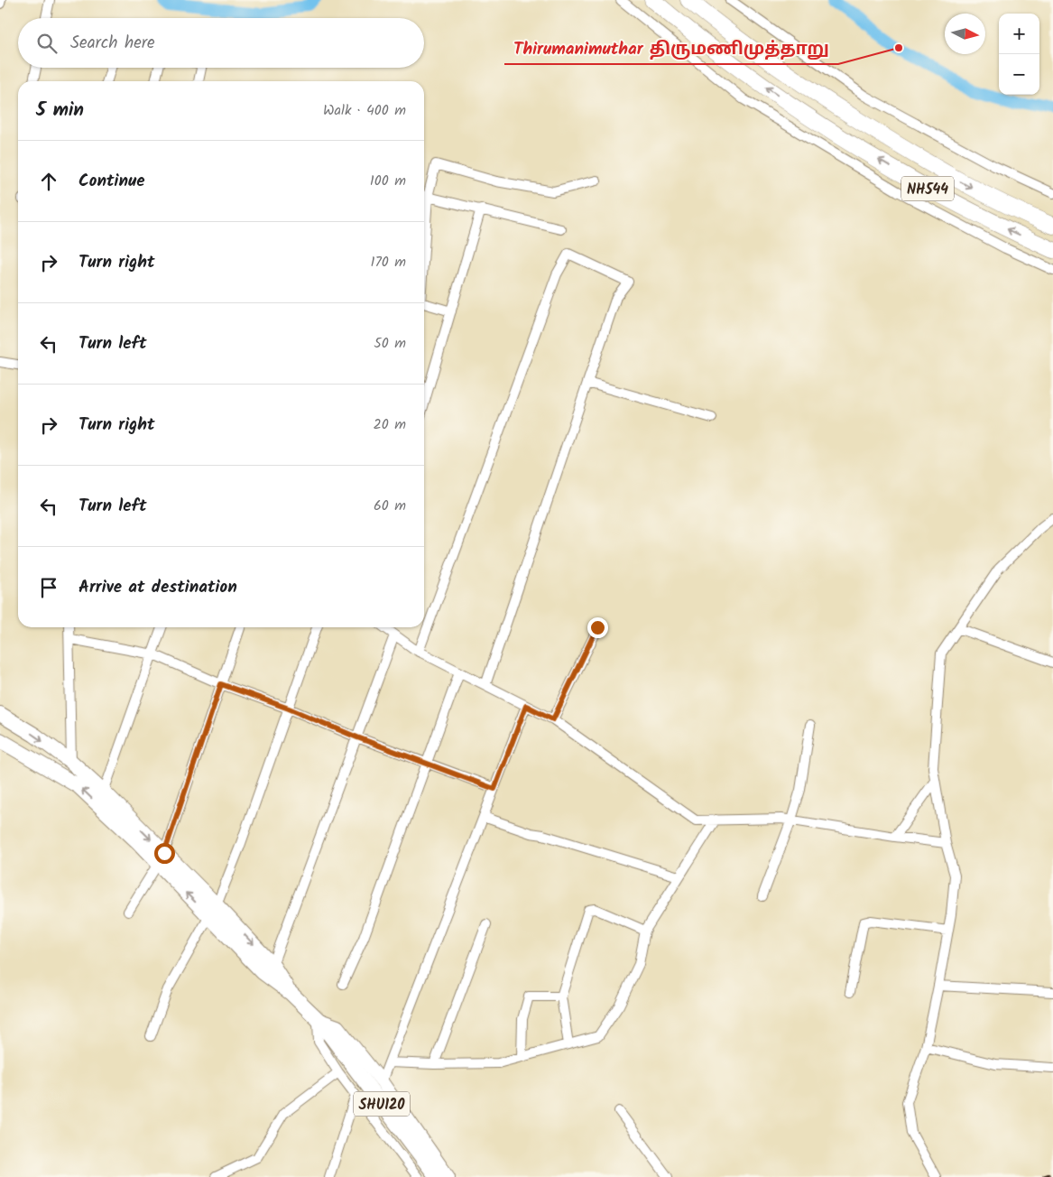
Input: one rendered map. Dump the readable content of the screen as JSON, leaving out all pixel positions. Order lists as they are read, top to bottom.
{
  "streets": {
    "highway": ["NH544"],
    "main road": ["SHU120"]
  },
  "places": ["Thirumanimuthar திருமணிமுத்தாறு"],
  "north": "right",
  "page": {
    "map_buttons": ["+", "−"],
    "search": "Search here",
    "heading": ["5 min", "Walk · 400 m"],
    "list": [
      ["Continue", "100 m"],
      ["Turn right", "170 m"],
      ["Turn left", "50 m"],
      ["Turn right", "20 m"],
      ["Turn left", "60 m"],
      "Arrive at destination"
    ]
  }
}
